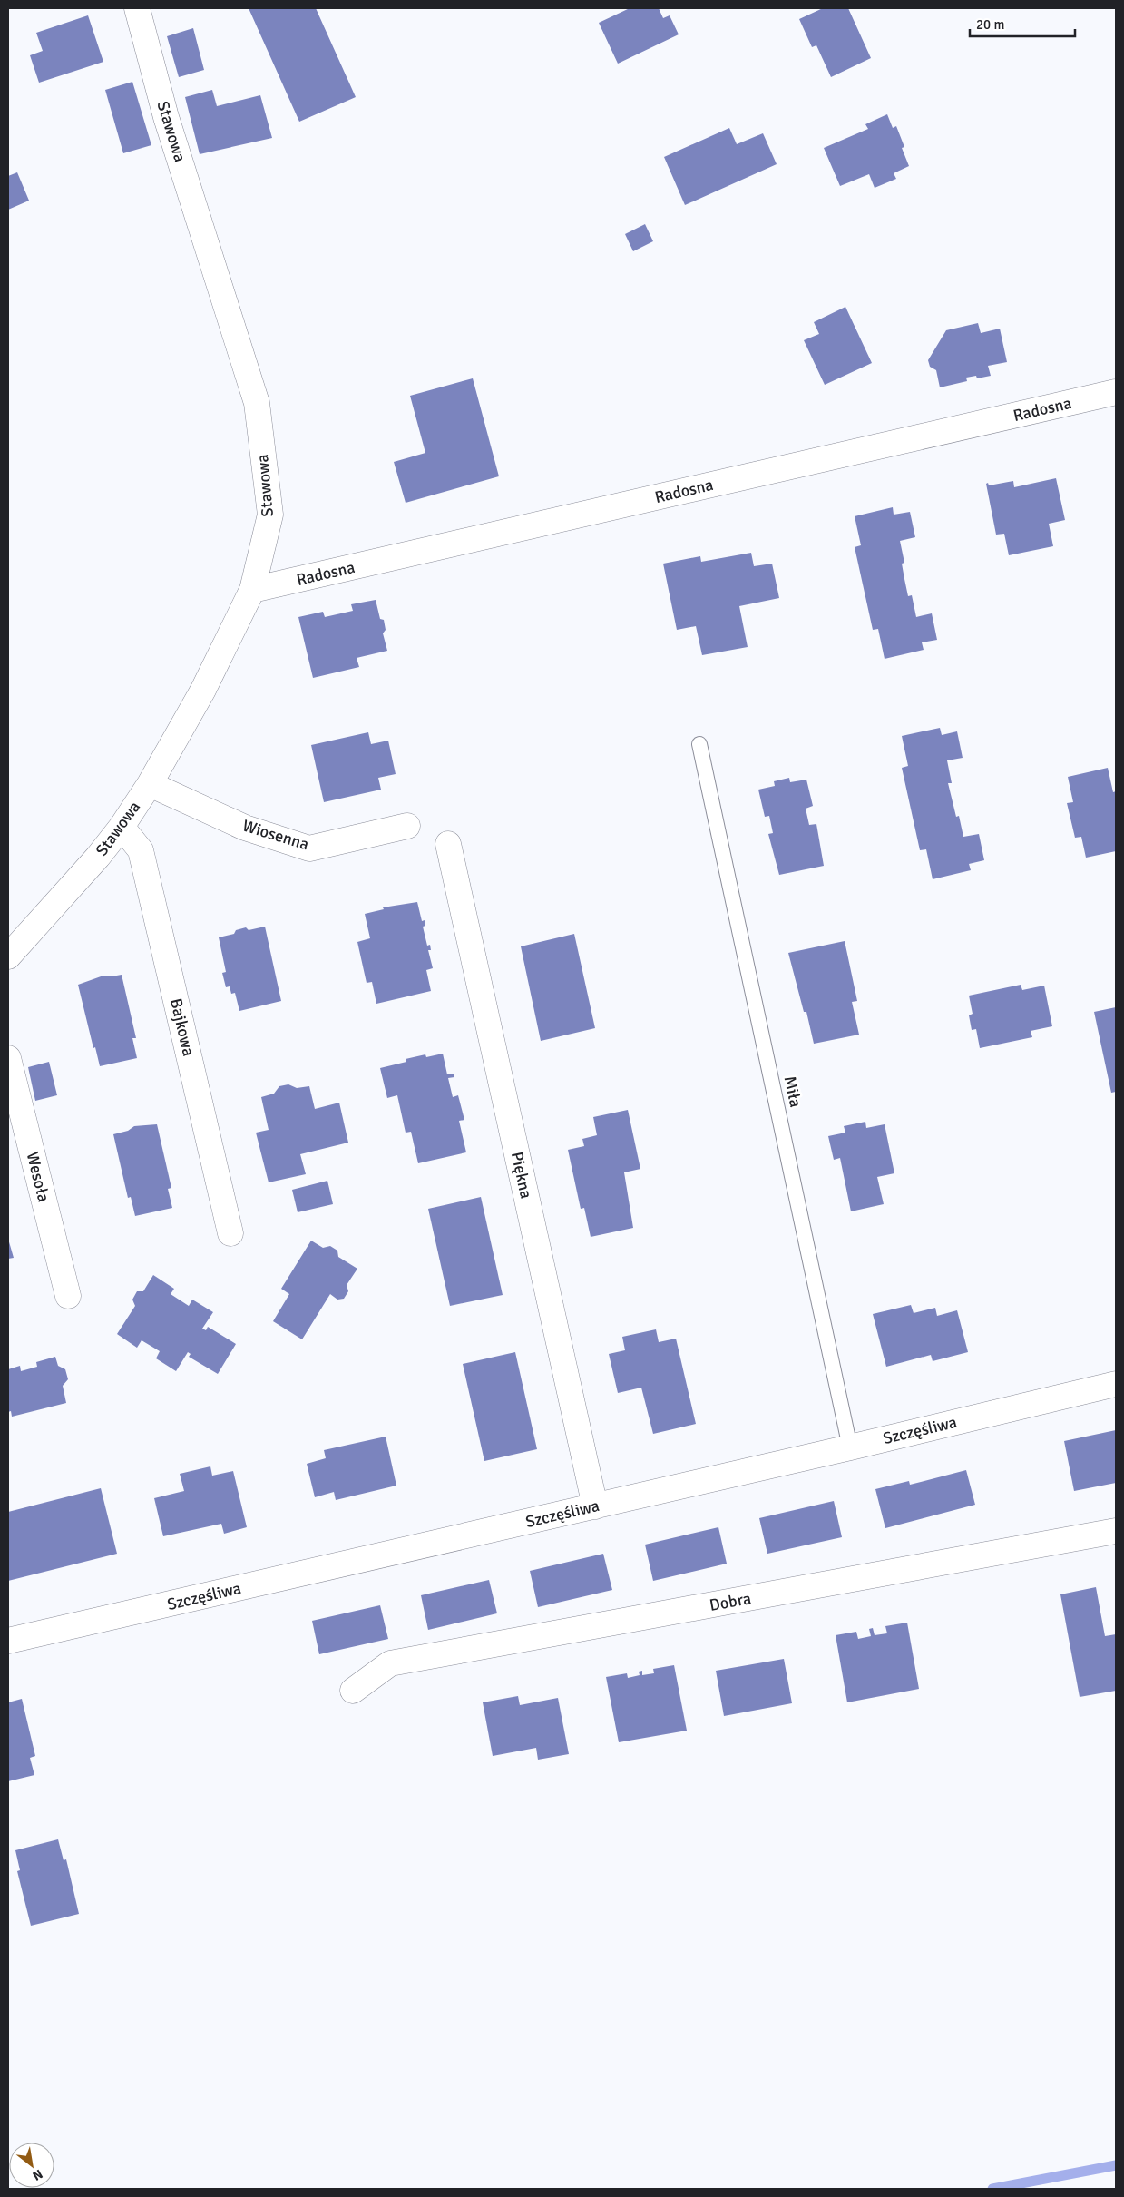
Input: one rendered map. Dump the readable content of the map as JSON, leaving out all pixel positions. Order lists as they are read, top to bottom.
{
  "streets": {
    "street": [
      "Stawowa",
      "Radosna",
      "Wiosenna",
      "Bajkowa",
      "Piękna",
      "Wesoła",
      "Szczęśliwa",
      "Dobra"
    ],
    "lane": ["Miła"]
  },
  "crossings": [
    ["Stawowa", "Radosna"],
    ["Stawowa", "Wiosenna"],
    ["Stawowa", "Bajkowa"],
    ["Miła", "Szczęśliwa"],
    ["Piękna", "Szczęśliwa"]
  ],
  "scale_bar": "20 m",
  "north": "bottom right"
}
